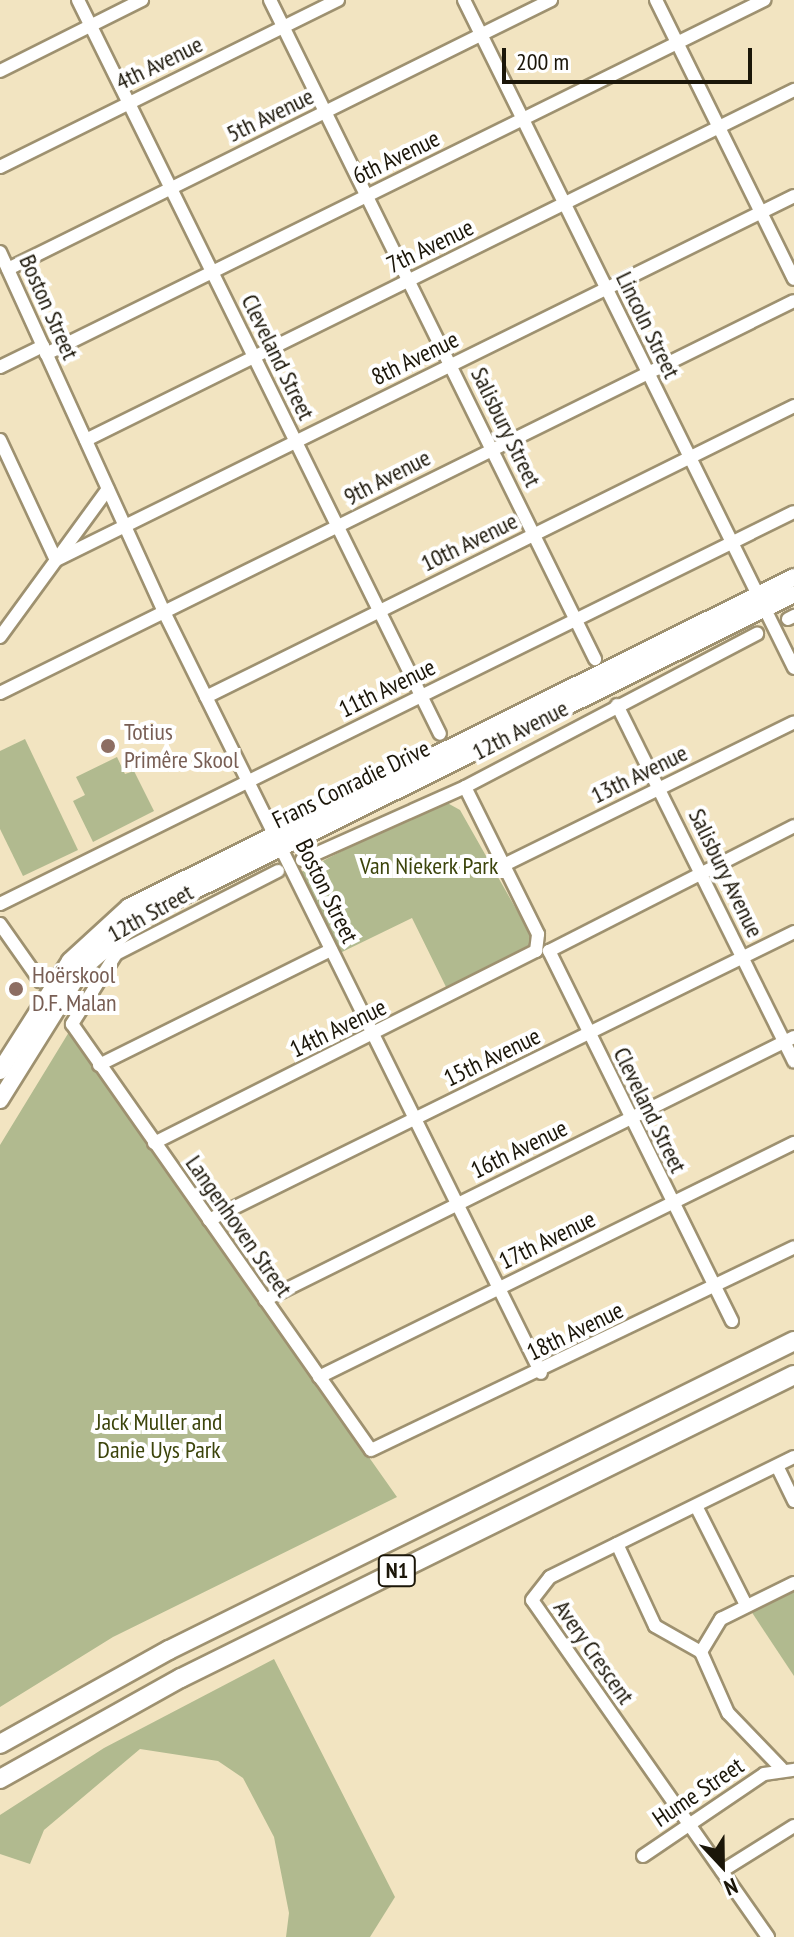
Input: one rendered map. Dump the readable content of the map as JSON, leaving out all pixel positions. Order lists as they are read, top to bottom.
{
  "streets": {
    "highway": ["N1"],
    "main road": ["Frans Conradie Drive"],
    "street": [
      "4th Avenue",
      "5th Avenue",
      "6th Avenue",
      "7th Avenue",
      "Boston Street",
      "Lincoln Street",
      "Cleveland Street",
      "8th Avenue",
      "Salisbury Street",
      "9th Avenue",
      "10th Avenue",
      "11th Avenue",
      "12th Avenue",
      "13th Avenue",
      "Salisbury Avenue",
      "12th Street",
      "14th Avenue",
      "15th Avenue",
      "16th Avenue",
      "Langenhoven Street",
      "17th Avenue",
      "18th Avenue",
      "Avery Crescent",
      "Hume Street"
    ]
  },
  "crossings": [
    ["4th Avenue", "Cleveland Street"],
    ["4th Avenue", "Salisbury Street"],
    ["5th Avenue", "Boston Street"],
    ["5th Avenue", "Lincoln Street"],
    ["5th Avenue", "Cleveland Street"],
    ["5th Avenue", "Salisbury Street"],
    ["6th Avenue", "Boston Street"],
    ["6th Avenue", "Lincoln Street"],
    ["6th Avenue", "Cleveland Street"],
    ["6th Avenue", "Salisbury Street"],
    ["7th Avenue", "Boston Street"],
    ["7th Avenue", "Lincoln Street"],
    ["7th Avenue", "Cleveland Street"],
    ["7th Avenue", "Salisbury Street"],
    ["Boston Street", "8th Avenue"],
    ["Boston Street", "9th Avenue"],
    ["Boston Street", "10th Avenue"],
    ["Boston Street", "11th Avenue"],
    ["Boston Street", "Frans Conradie Drive"],
    ["Boston Street", "14th Avenue"],
    ["Boston Street", "15th Avenue"],
    ["Boston Street", "16th Avenue"],
    ["Boston Street", "17th Avenue"],
    ["Boston Street", "18th Avenue"],
    ["Lincoln Street", "8th Avenue"],
    ["Lincoln Street", "9th Avenue"],
    ["Lincoln Street", "10th Avenue"],
    ["Lincoln Street", "11th Avenue"],
    ["Lincoln Street", "Frans Conradie Drive"],
    ["Cleveland Street", "8th Avenue"],
    ["Cleveland Street", "9th Avenue"],
    ["Cleveland Street", "10th Avenue"],
    ["Cleveland Street", "11th Avenue"],
    ["Cleveland Street", "12th Avenue"],
    ["Cleveland Street", "13th Avenue"],
    ["Cleveland Street", "14th Avenue"],
    ["Cleveland Street", "15th Avenue"],
    ["Cleveland Street", "16th Avenue"],
    ["Cleveland Street", "17th Avenue"],
    ["Cleveland Street", "18th Avenue"],
    ["8th Avenue", "Salisbury Street"],
    ["Salisbury Street", "9th Avenue"],
    ["Salisbury Street", "10th Avenue"],
    ["Salisbury Street", "11th Avenue"],
    ["12th Avenue", "Salisbury Avenue"],
    ["13th Avenue", "Salisbury Avenue"],
    ["Salisbury Avenue", "14th Avenue"],
    ["Salisbury Avenue", "15th Avenue"],
    ["Salisbury Avenue", "16th Avenue"],
    ["12th Street", "Langenhoven Street"],
    ["14th Avenue", "Langenhoven Street"],
    ["15th Avenue", "Langenhoven Street"],
    ["16th Avenue", "Langenhoven Street"],
    ["Langenhoven Street", "17th Avenue"],
    ["Langenhoven Street", "18th Avenue"],
    ["Avery Crescent", "Hume Street"]
  ],
  "parks": ["Van Niekerk Park", "Jack Muller and Danie Uys Park"],
  "places": ["Totius Primêre Skool", "Hoërskool D.F. Malan"],
  "scale_bar": "200 m",
  "north": "bottom"
}
